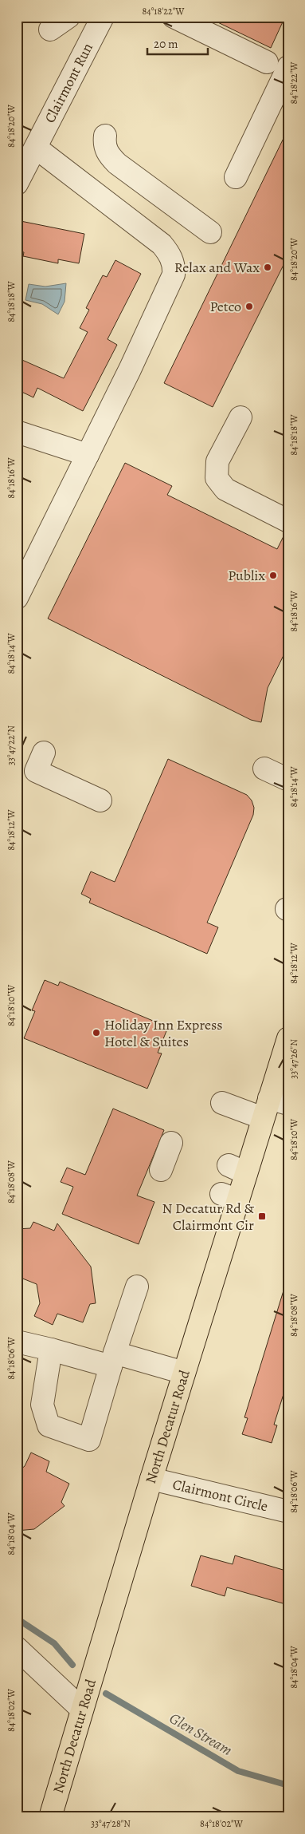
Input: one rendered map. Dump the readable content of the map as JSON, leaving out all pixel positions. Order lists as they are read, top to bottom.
{
  "streets": {
    "main road": ["North Decatur Road"],
    "street": ["Clairmont Run", "Clairmont Circle"]
  },
  "crossings": [
    ["North Decatur Road", "Clairmont Circle"]
  ],
  "water": ["Glen Stream"],
  "places": {
    "other": [
      "Relax and Wax",
      "Petco",
      "Publix",
      "Holiday Inn Express Hotel & Suites"
    ],
    "transit": ["N Decatur Rd & Clairmont Cir"]
  },
  "scale_bar": "20 m",
  "coordinates": [
    "84°18'22\"W",
    "84°18'20\"W",
    "84°18'18\"W",
    "84°18'16\"W",
    "84°18'14\"W",
    "33°47'22\"N",
    "84°18'12\"W",
    "84°18'10\"W",
    "33°47'26\"N",
    "84°18'08\"W",
    "84°18'06\"W",
    "84°18'04\"W",
    "84°18'02\"W",
    "33°47'28\"N"
  ]
}
